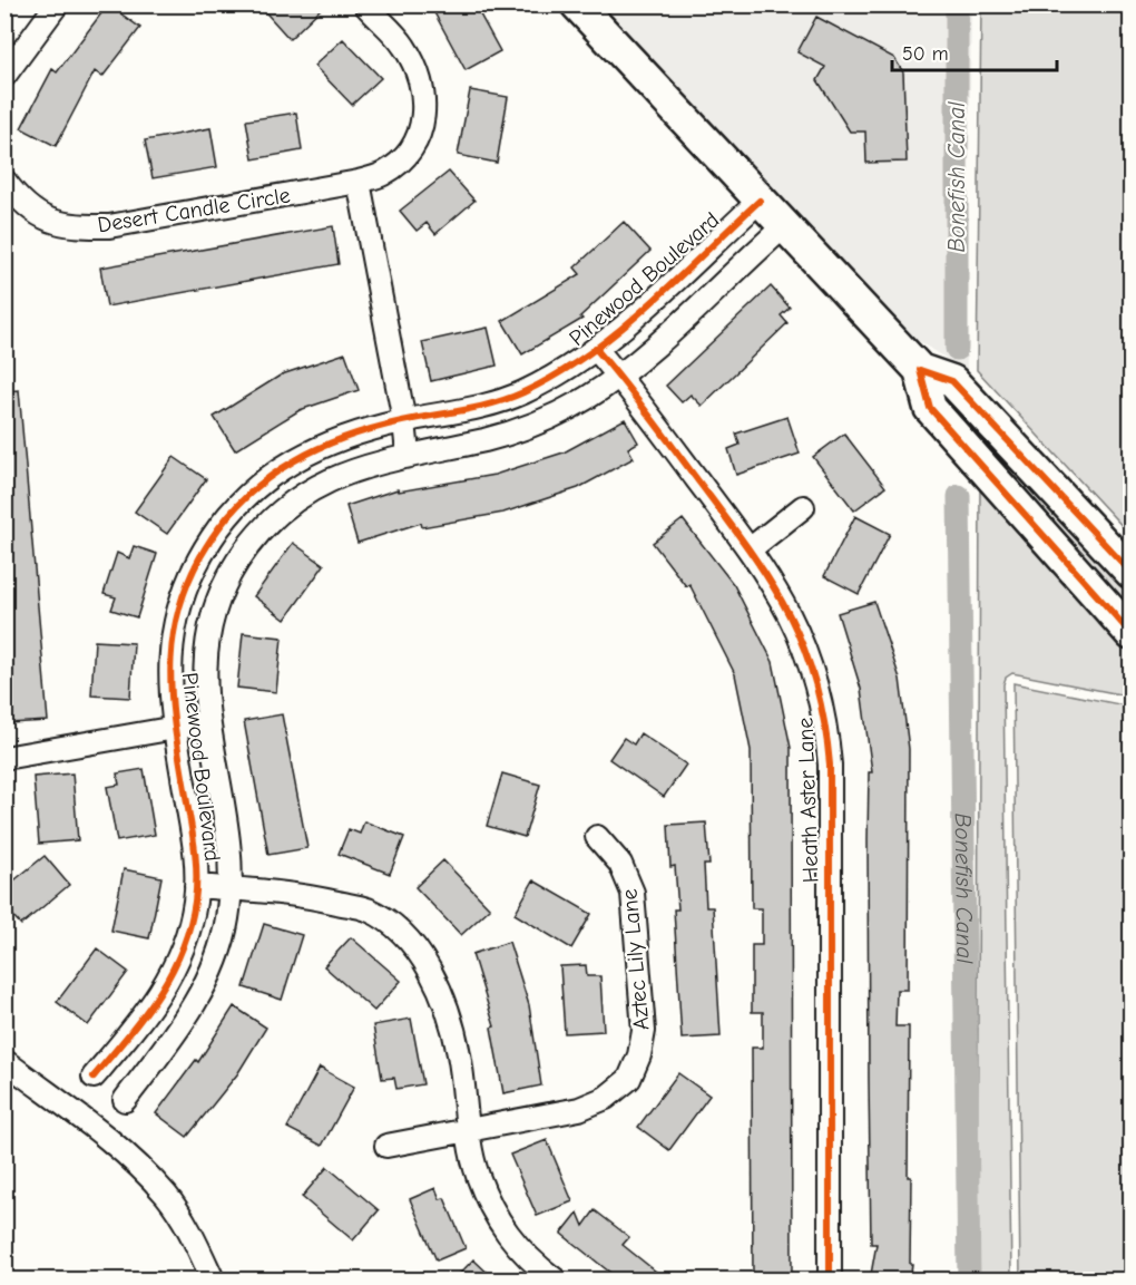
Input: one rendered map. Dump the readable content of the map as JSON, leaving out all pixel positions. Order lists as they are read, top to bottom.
{
  "streets": {
    "street": [
      "Desert Candle Circle",
      "Pinewood Boulevard",
      "Heath Aster Lane",
      "Aztec Lily Lane"
    ]
  },
  "crossings": [
    ["Pinewood Boulevard", "Heath Aster Lane"]
  ],
  "water": ["Bonefish Canal"],
  "scale_bar": "50 m"
}
